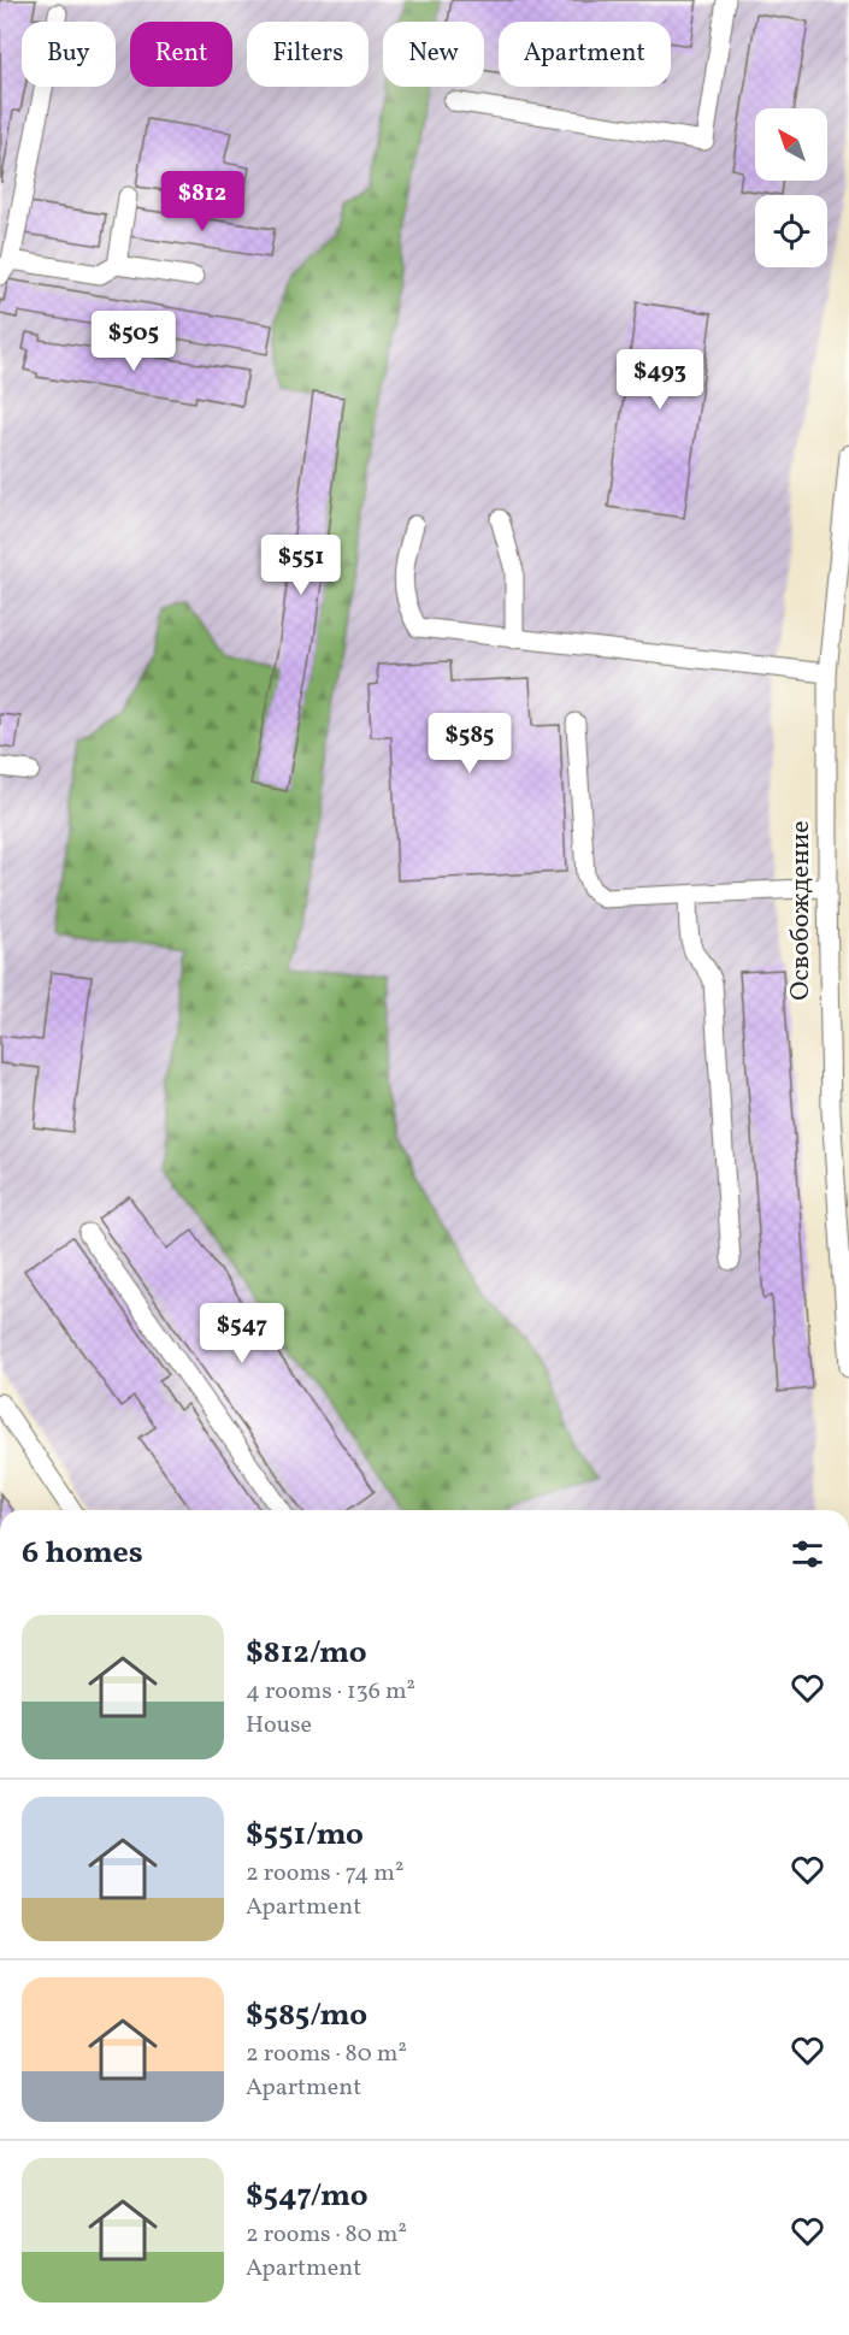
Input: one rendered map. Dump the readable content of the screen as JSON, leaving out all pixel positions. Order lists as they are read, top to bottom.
{
  "streets": {
    "street": ["Освобождение"]
  },
  "north": "top left",
  "page": {
    "chip": [
      "Buy",
      "Rent",
      "Filters",
      "New",
      "Apartment"
    ],
    "price": [
      "$812",
      "$505",
      "$493",
      "$551",
      "$585",
      "$547"
    ],
    "heading": "6 homes",
    "list": [
      {
        "name": "$812/mo",
        "note": "4 rooms · 136 m² · House"
      },
      {
        "name": "$551/mo",
        "note": "2 rooms · 74 m² · Apartment"
      },
      {
        "name": "$585/mo",
        "note": "2 rooms · 80 m² · Apartment"
      },
      {
        "name": "$547/mo",
        "note": "2 rooms · 80 m² · Apartment"
      }
    ]
  }
}
